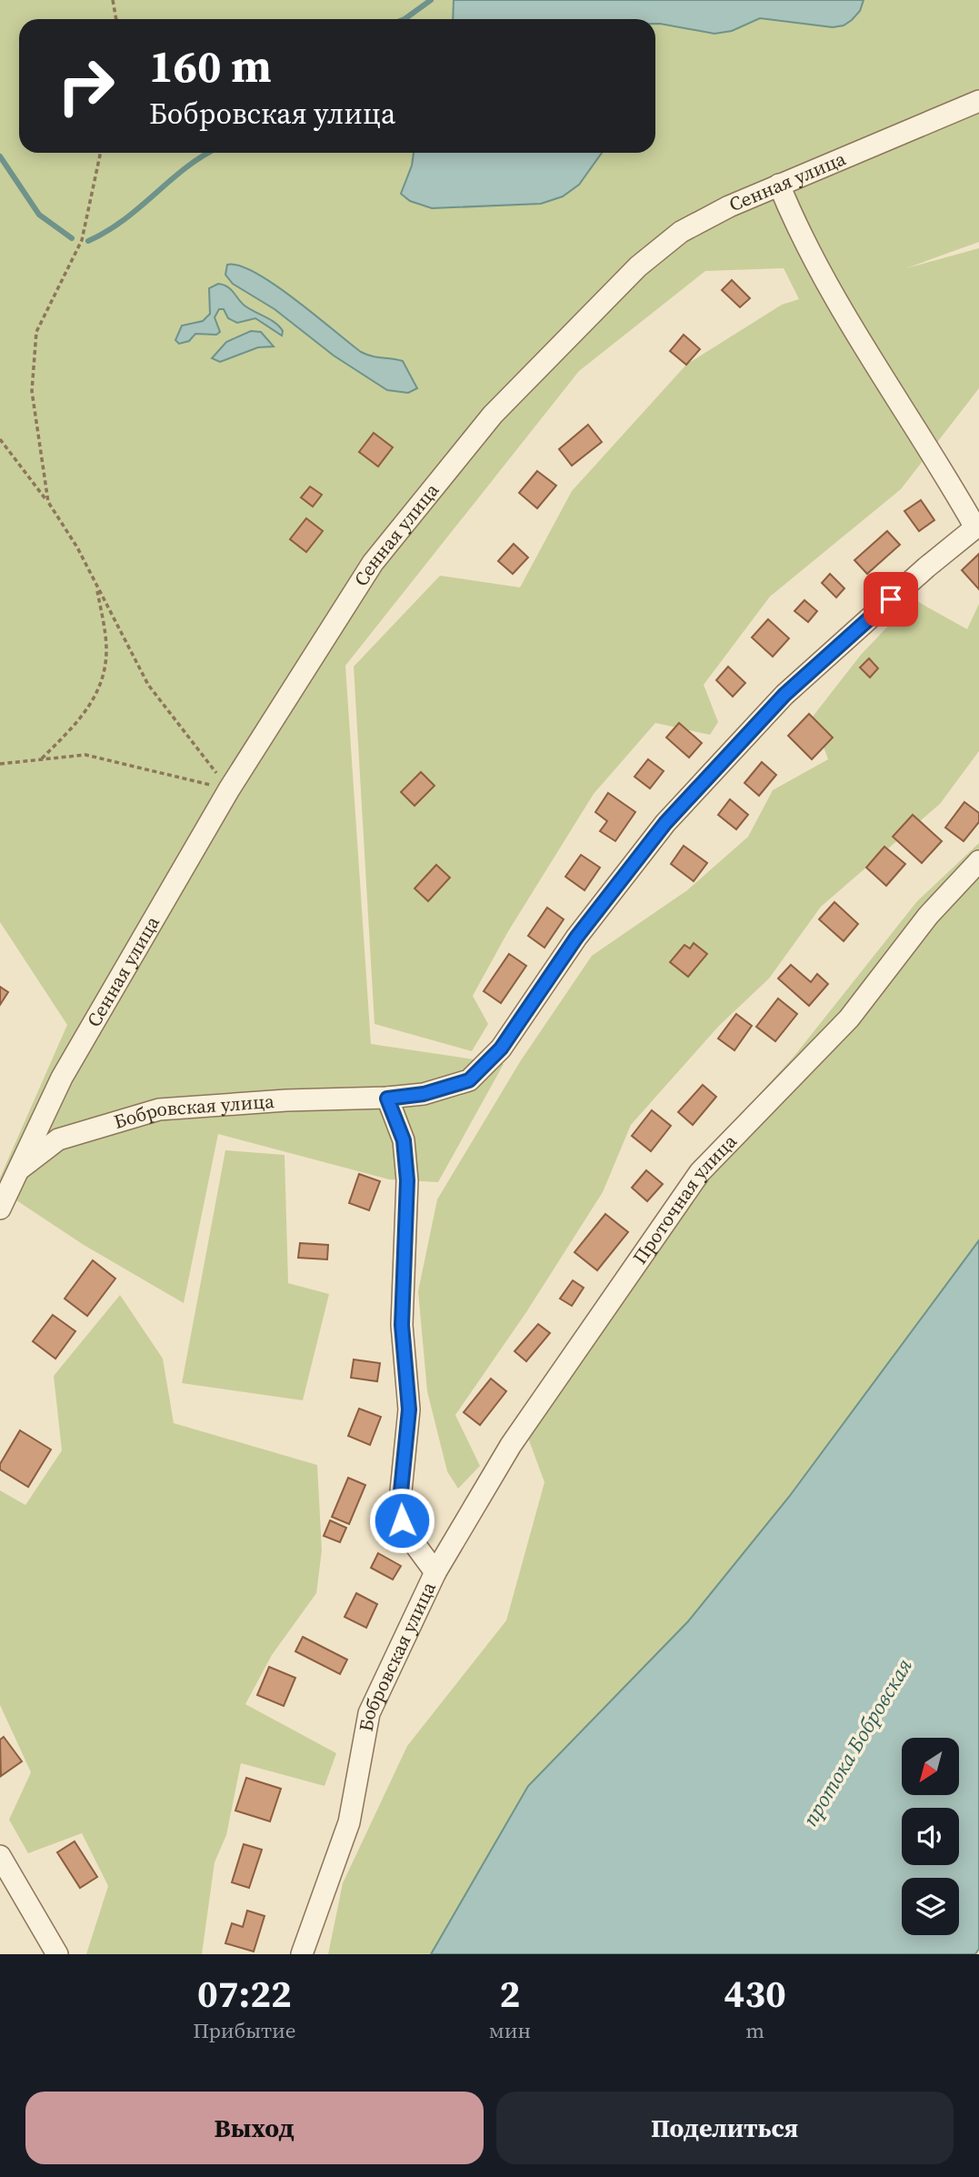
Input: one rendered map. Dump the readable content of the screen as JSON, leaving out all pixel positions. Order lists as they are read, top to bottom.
{
  "streets": {
    "street": ["Сенная улица", "Бобровская улица", "Проточная улица"]
  },
  "crossings": [
    ["Сенная улица", "Бобровская улица"],
    ["Бобровская улица", "Проточная улица"]
  ],
  "water": ["протока Бобровская"],
  "north": "bottom left",
  "page": {
    "turn": ["160 m", "Бобровская улица"],
    "eta": [
      "07:22",
      "Прибытие",
      "2",
      "мин",
      "430",
      "m"
    ],
    "buttons": ["Выход", "Поделиться"]
  }
}
